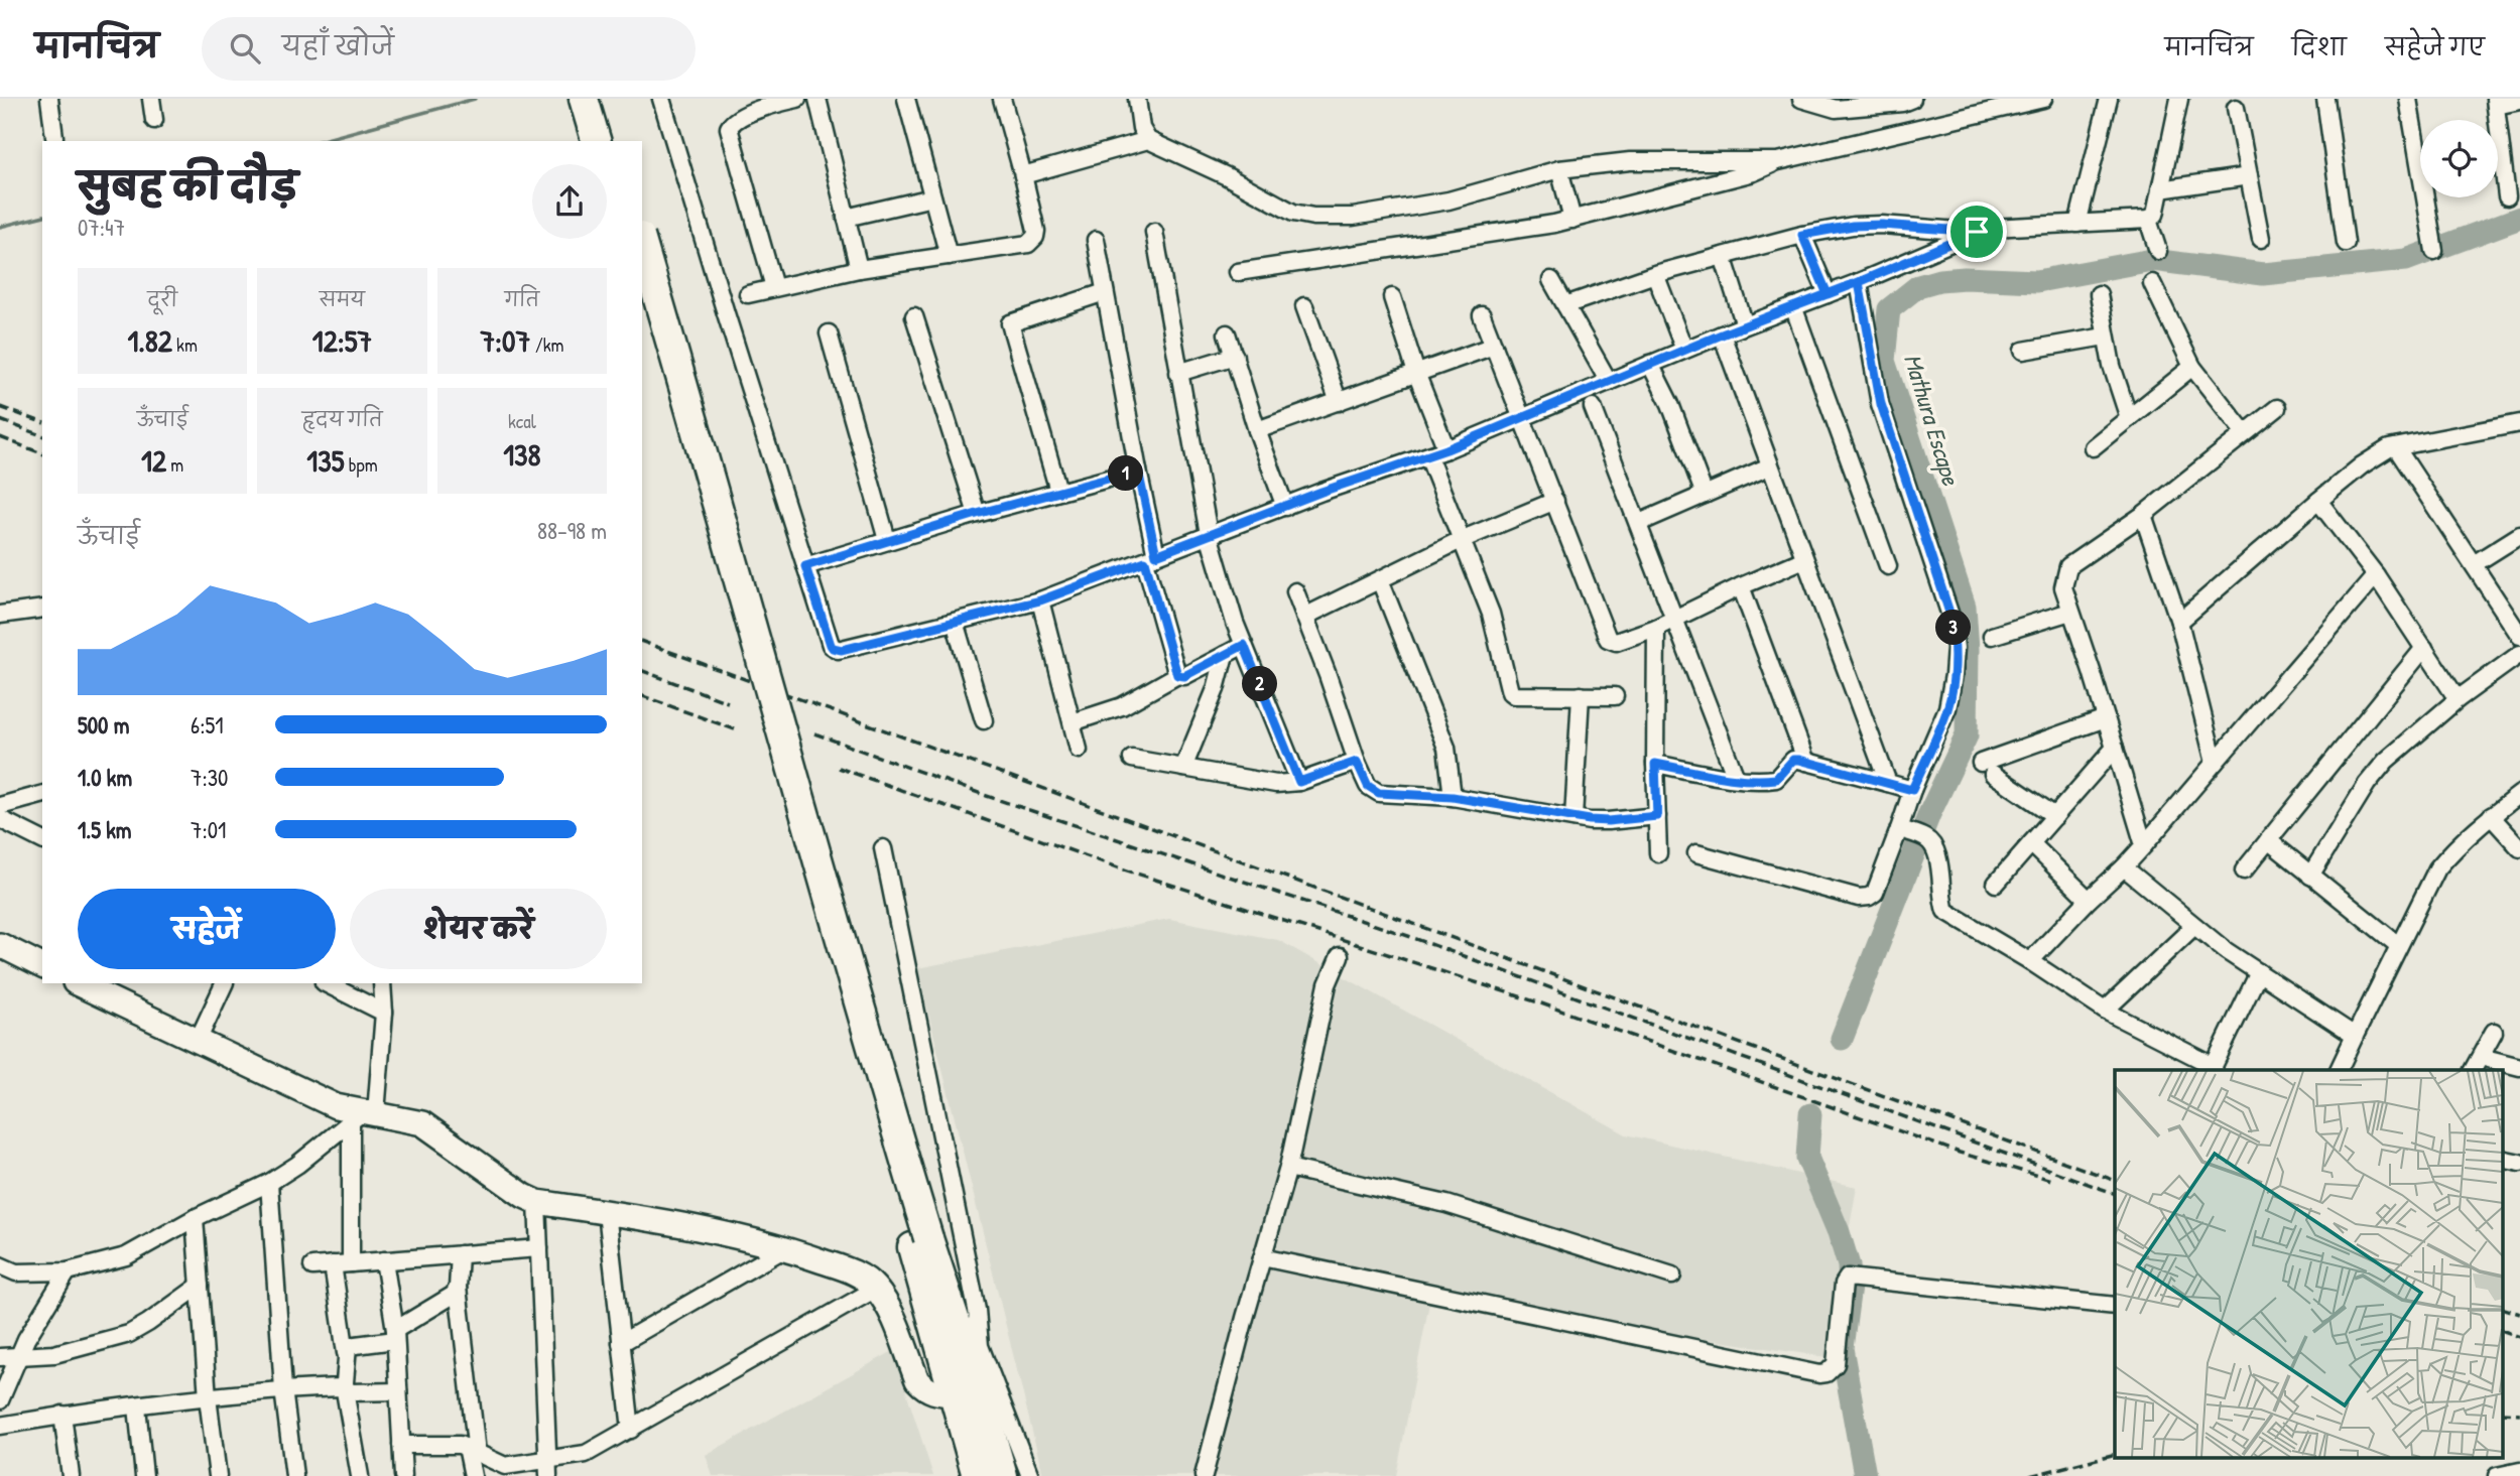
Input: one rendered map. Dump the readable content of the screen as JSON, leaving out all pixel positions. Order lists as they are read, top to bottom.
{
  "water": ["Mathura Escape"],
  "page": {
    "header": "मानचित्र",
    "search": "यहाँ खोजें",
    "nav": ["मानचित्र", "दिशा", "सहेजे गए"],
    "heading": ["सुबह की दौड़", "07:47"],
    "stats": [
      ["दूरी", "1.82 km"],
      ["समय", "12:57"],
      ["गति", "7:07 /km"],
      ["ऊँचाई", "12 m"],
      ["हृदय गति", "135 bpm"],
      ["kcal", "138"]
    ],
    "pins": ["1", "3", "2"],
    "chart": ["ऊँचाई", "88–98 m"],
    "list": [
      {
        "name": "500 m",
        "note": "6:51"
      },
      {
        "name": "1.0 km",
        "note": "7:30"
      },
      {
        "name": "1.5 km",
        "note": "7:01"
      }
    ],
    "buttons": ["सहेजें", "शेयर करें"]
  }
}
